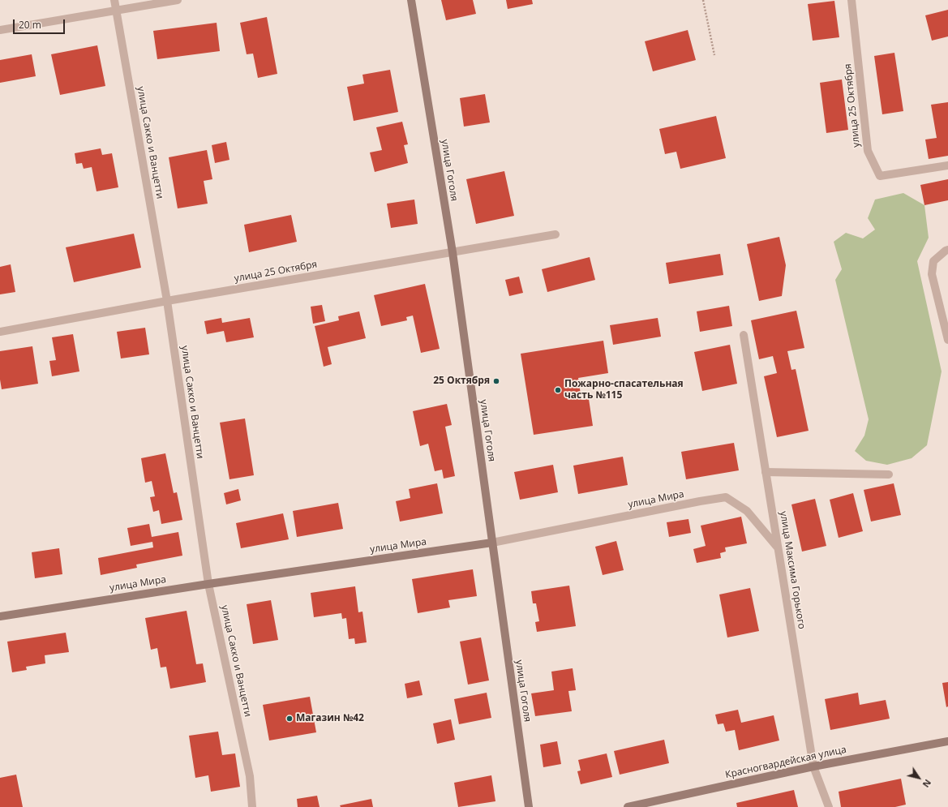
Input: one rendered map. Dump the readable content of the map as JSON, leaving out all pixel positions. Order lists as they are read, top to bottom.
{
  "streets": {
    "main road": ["улица Гоголя", "улица Мира", "Красногвардейская улица"],
    "street": ["улица 25 Октября", "улица Сакко и Ванцетти", "улица Максима Горького"]
  },
  "crossings": [
    ["улица 25 Октября", "улица Сакко и Ванцетти"],
    ["улица 25 Октября", "улица Гоголя"],
    ["улица Сакко и Ванцетти", "улица Мира"],
    ["улица Гоголя", "улица Мира"],
    ["улица Мира", "улица Максима Горького"],
    ["улица Максима Горького", "Красногвардейская улица"]
  ],
  "places": ["25 Октября", "Пожарно-спасательная часть №115", "Магазин №42"],
  "scale_bar": "20 m",
  "north": "bottom right"
}
